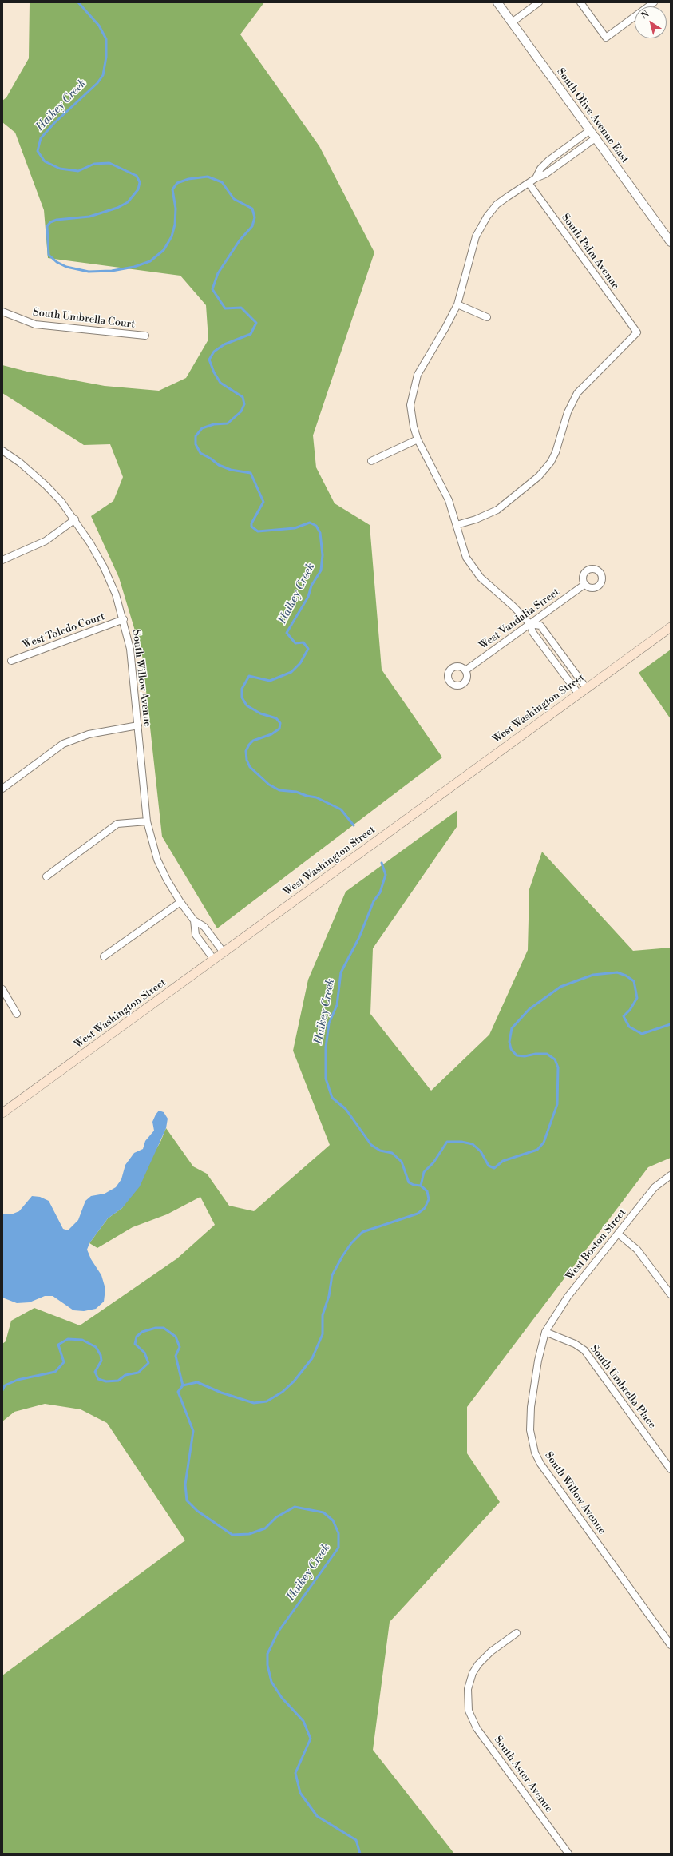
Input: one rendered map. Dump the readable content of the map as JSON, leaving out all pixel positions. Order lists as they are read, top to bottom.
{
  "streets": {
    "main road": ["West Washington Street"],
    "street": [
      "South Olive Avenue East",
      "South Palm Avenue",
      "South Umbrella Court",
      "West Vandalia Street",
      "West Toledo Court",
      "South Willow Avenue",
      "West Boston Street",
      "South Umbrella Place",
      "South Aster Avenue"
    ]
  },
  "crossings": [
    ["West Toledo Court", "South Willow Avenue"],
    ["South Willow Avenue", "West Washington Street"],
    ["South Willow Avenue", "West Boston Street"],
    ["South Willow Avenue", "South Umbrella Place"],
    ["West Boston Street", "South Umbrella Place"]
  ],
  "water": ["Haikey Creek"],
  "north": "top left"
}
